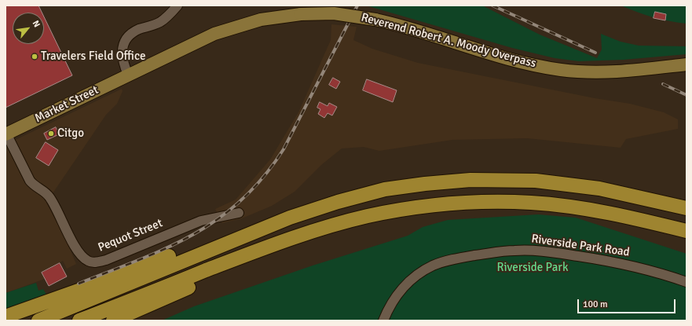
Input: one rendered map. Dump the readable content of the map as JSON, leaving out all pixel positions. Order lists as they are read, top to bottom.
{
  "streets": {
    "main road": ["Reverend Robert A. Moody Overpass", "Market Street"],
    "street": ["Pequot Street", "Riverside Park Road"]
  },
  "crossings": [
    ["Reverend Robert A. Moody Overpass", "Market Street"],
    ["Market Street", "Pequot Street"]
  ],
  "parks": ["Riverside Park"],
  "places": ["Travelers Field Office", "Citgo"],
  "scale_bar": "100 m",
  "north": "top right"
}
